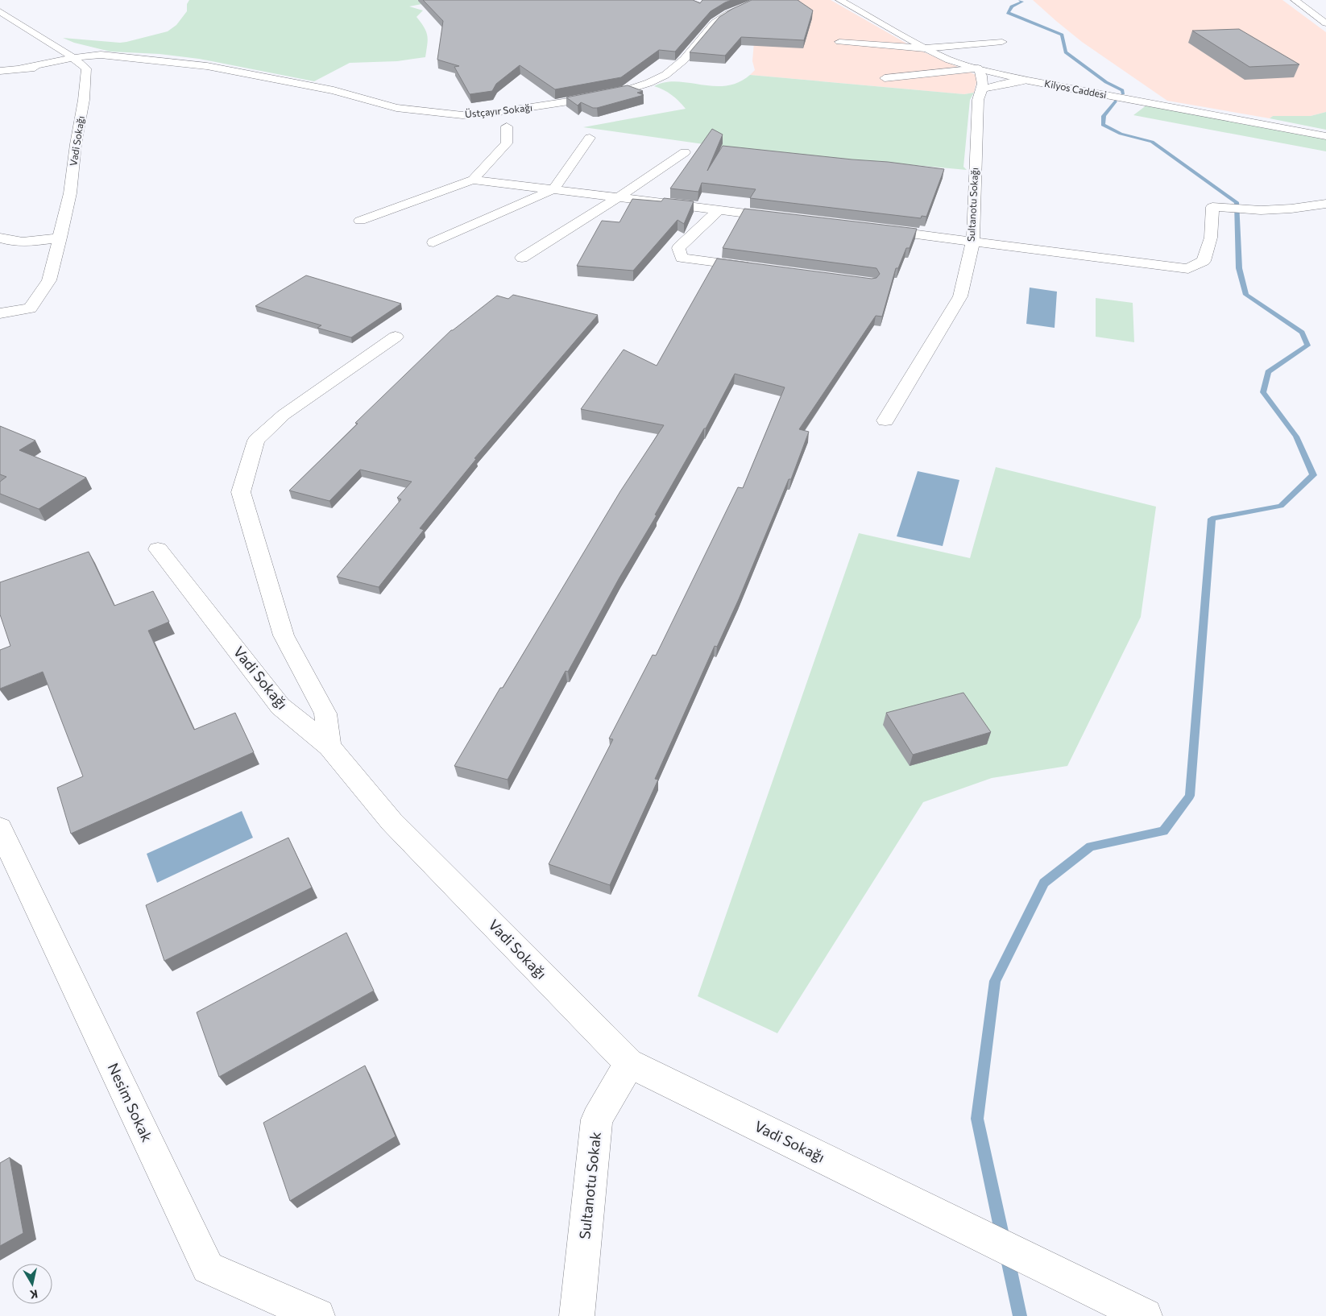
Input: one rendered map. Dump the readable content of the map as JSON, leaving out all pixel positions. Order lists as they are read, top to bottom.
{
  "streets": {
    "street": [
      "Kilyos Caddesi",
      "Üstçayır Sokağı",
      "Vadi Sokağı",
      "Sultanotu Sokağı",
      "Nesim Sokak",
      "Sultanotu Sokak"
    ]
  },
  "crossings": [
    ["Kilyos Caddesi", "Sultanotu Sokağı"],
    ["Üstçayır Sokağı", "Vadi Sokağı"],
    ["Vadi Sokağı", "Sultanotu Sokak"]
  ],
  "north": "bottom"
}
